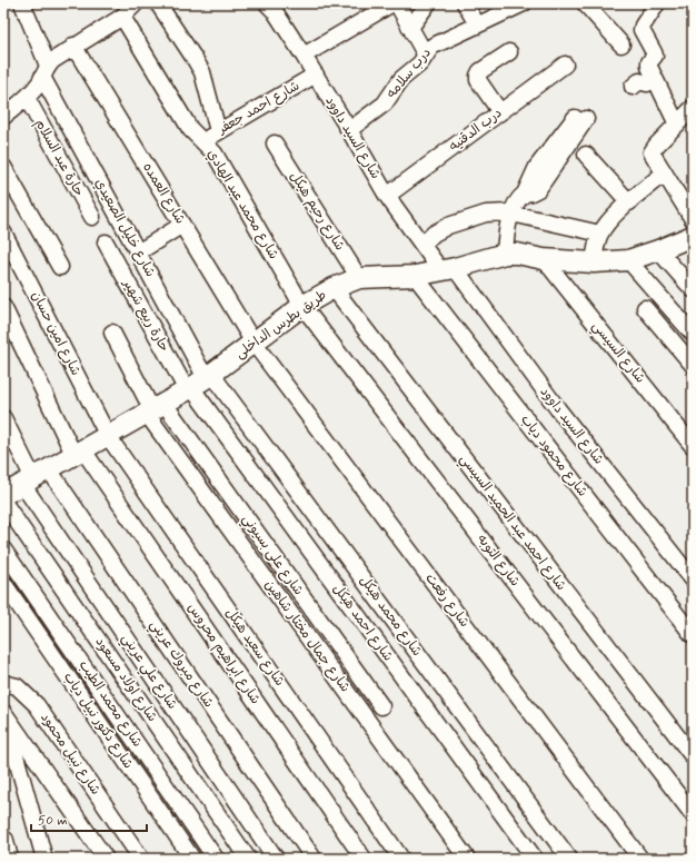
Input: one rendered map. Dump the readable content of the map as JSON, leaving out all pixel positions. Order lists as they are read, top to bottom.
{
  "streets": {
    "street": [
      "درب سلامه",
      "شارع احمد جعفر",
      "درب الدقنيه",
      "شارع السيد داوود",
      "حارة عبد السلام",
      "شارع العمده",
      "شارع محمد عبد الهادي",
      "شارع رحيم هيكل",
      "شارع خليل الصعيدي",
      "حارة ربيع شهير",
      "طريق بطرس الداخلى",
      "شارع امين حسان",
      "شارع السيسي",
      "شارع محمود دياب",
      "شارع احمد عبد الحميد السيسي",
      "شارع على بسيوني",
      "شارع التوبه",
      "شارع رفعت",
      "شارع محمد هيكل",
      "شارع احمد هيكل",
      "شارع جمال مختار شاهين",
      "شارع سعيد هيكل",
      "شارع ابراهيم محروس",
      "شارع مبروك عريني",
      "شارع علي عريني",
      "شارع اولاد مسعود",
      "شارع محمد الطيب",
      "شارع دكتور نبيل دياب",
      "شارع نبيل محمود"
    ]
  },
  "crossings": [
    ["درب سلامه", "شارع السيد داوود"],
    ["شارع احمد جعفر", "شارع السيد داوود"],
    ["شارع احمد جعفر", "شارع محمد عبد الهادي"],
    ["درب الدقنيه", "شارع السيد داوود"],
    ["شارع السيد داوود", "طريق بطرس الداخلى"],
    ["شارع العمده", "طريق بطرس الداخلى"],
    ["شارع العمده", "شارع رفعت"],
    ["شارع محمد عبد الهادي", "طريق بطرس الداخلى"],
    ["شارع محمد عبد الهادي", "شارع التوبه"],
    ["شارع رحيم هيكل", "طريق بطرس الداخلى"],
    ["شارع خليل الصعيدي", "حارة ربيع شهير"],
    ["شارع خليل الصعيدي", "طريق بطرس الداخلى"],
    ["شارع خليل الصعيدي", "شارع محمد هيكل"],
    ["شارع خليل الصعيدي", "شارع احمد هيكل"],
    ["حارة ربيع شهير", "طريق بطرس الداخلى"],
    ["حارة ربيع شهير", "شارع محمد هيكل"],
    ["حارة ربيع شهير", "شارع احمد هيكل"],
    ["طريق بطرس الداخلى", "شارع امين حسان"],
    ["طريق بطرس الداخلى", "شارع السيسي"],
    ["طريق بطرس الداخلى", "شارع محمود دياب"],
    ["طريق بطرس الداخلى", "شارع احمد عبد الحميد السيسي"],
    ["طريق بطرس الداخلى", "شارع على بسيوني"],
    ["طريق بطرس الداخلى", "شارع التوبه"],
    ["طريق بطرس الداخلى", "شارع رفعت"],
    ["طريق بطرس الداخلى", "شارع محمد هيكل"],
    ["طريق بطرس الداخلى", "شارع احمد هيكل"],
    ["طريق بطرس الداخلى", "شارع جمال مختار شاهين"],
    ["طريق بطرس الداخلى", "شارع سعيد هيكل"],
    ["طريق بطرس الداخلى", "شارع ابراهيم محروس"],
    ["طريق بطرس الداخلى", "شارع مبروك عريني"],
    ["طريق بطرس الداخلى", "شارع علي عريني"],
    ["شارع امين حسان", "شارع سعيد هيكل"],
    ["شارع على بسيوني", "شارع جمال مختار شاهين"],
    ["شارع محمد هيكل", "شارع احمد هيكل"],
    ["شارع مبروك عريني", "شارع علي عريني"]
  ],
  "scale_bar": "50 m"
}
